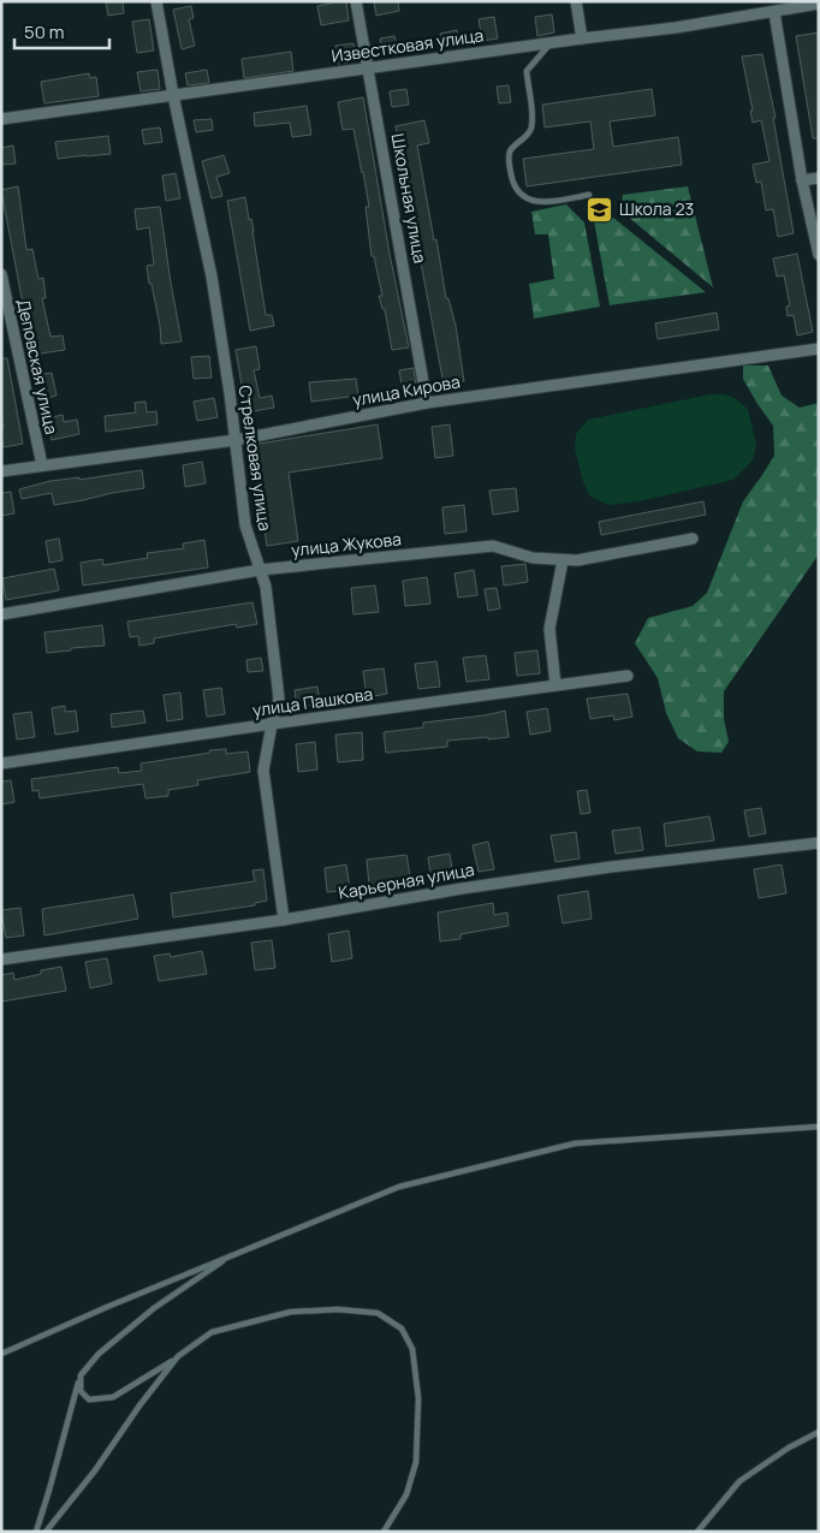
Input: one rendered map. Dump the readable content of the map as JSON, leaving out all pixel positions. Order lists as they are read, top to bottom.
{
  "streets": {
    "street": [
      "Известковая улица",
      "Школьная улица",
      "Деповская улица",
      "улица Кирова",
      "Стрелковая улица",
      "улица Жукова",
      "улица Пашкова",
      "Карьерная улица"
    ]
  },
  "crossings": [
    ["Известковая улица", "Школьная улица"],
    ["Известковая улица", "Стрелковая улица"],
    ["Школьная улица", "улица Кирова"],
    ["Деповская улица", "улица Кирова"],
    ["улица Кирова", "Стрелковая улица"],
    ["Стрелковая улица", "улица Жукова"],
    ["Стрелковая улица", "улица Пашкова"],
    ["Стрелковая улица", "Карьерная улица"]
  ],
  "places": {
    "school or university": ["Школа 23"]
  },
  "scale_bar": "50 m"
}
